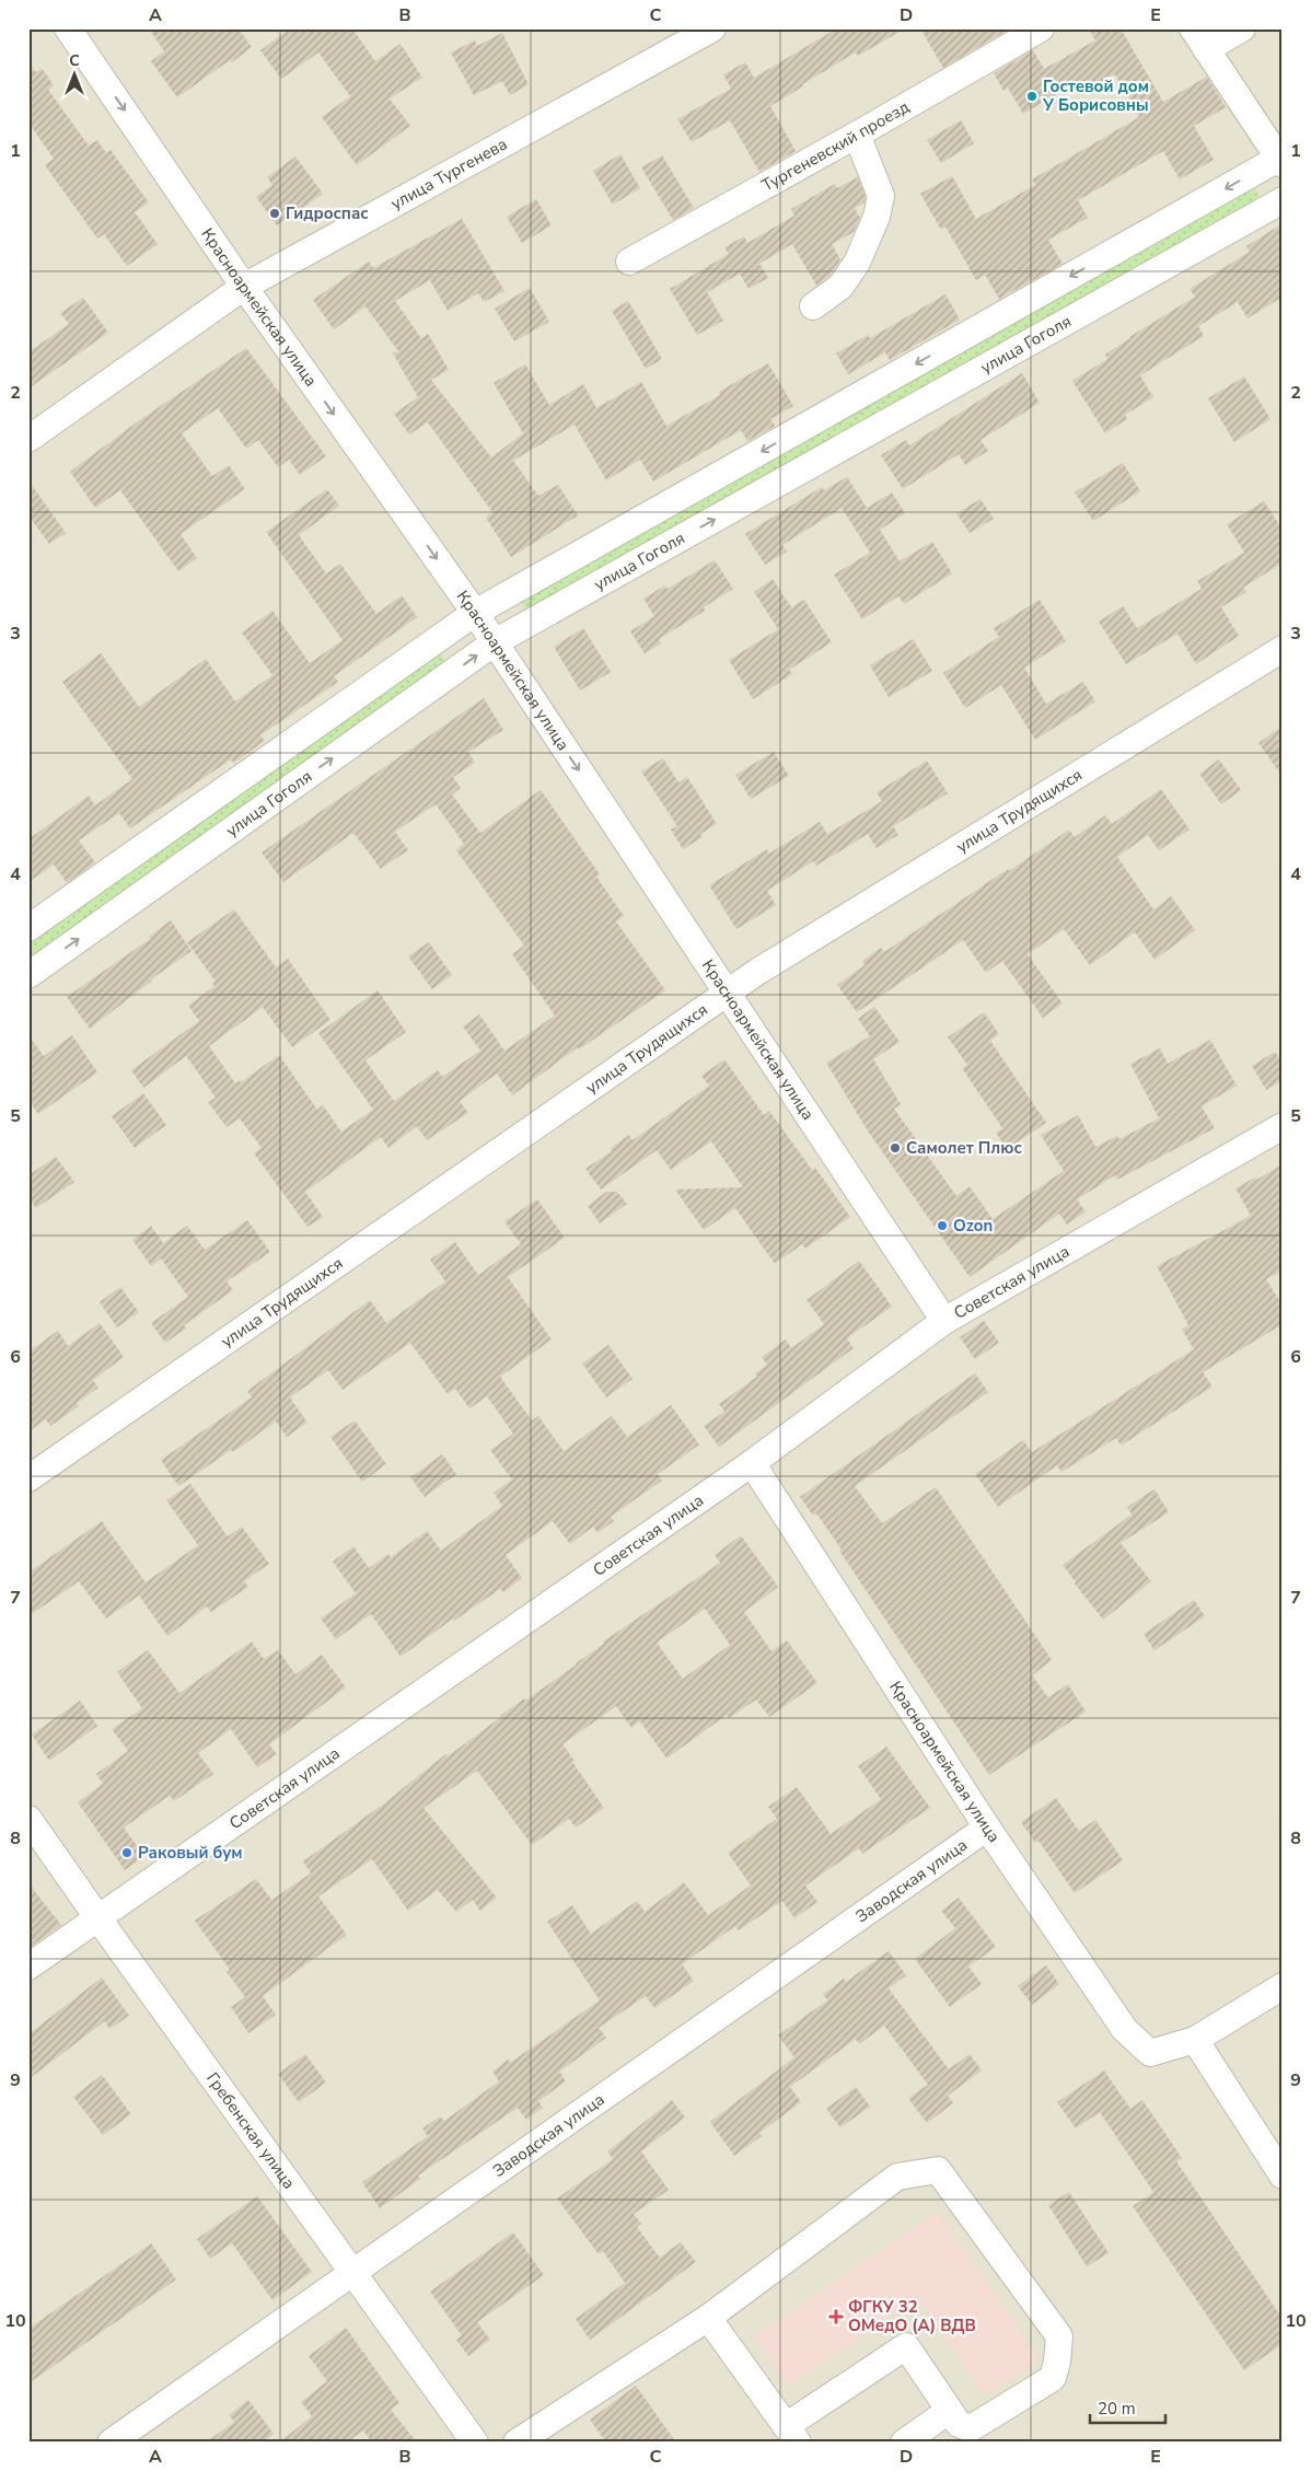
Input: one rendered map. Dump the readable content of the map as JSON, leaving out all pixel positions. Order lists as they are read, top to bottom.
{
  "streets": {
    "street": [
      "Тургеневский проезд",
      "улица Тургенева",
      "Красноармейская улица",
      "улица Гоголя",
      "улица Трудящихся",
      "Советская улица",
      "Заводская улица",
      "Гребенская улица"
    ]
  },
  "crossings": [
    ["улица Тургенева", "Красноармейская улица"],
    ["Красноармейская улица", "улица Гоголя"],
    ["Красноармейская улица", "улица Трудящихся"],
    ["Красноармейская улица", "Советская улица"],
    ["Красноармейская улица", "Заводская улица"],
    ["Советская улица", "Гребенская улица"],
    ["Заводская улица", "Гребенская улица"]
  ],
  "one_way": ["Красноармейская улица"],
  "places": {
    "other": [
      "Гостевой дом У Борисовны",
      "Гидроспас",
      "Самолет Плюс",
      "Ozon",
      "Раковый бум"
    ],
    "health": ["ФГКУ 32 ОМедО (А) ВДВ"]
  },
  "scale_bar": "20 m",
  "north": "top",
  "grid": {
    "columns": [
      "A",
      "B",
      "C",
      "D",
      "E"
    ],
    "rows": [
      "1",
      "2",
      "3",
      "4",
      "5",
      "6",
      "7",
      "8",
      "9",
      "10"
    ]
  }
}
